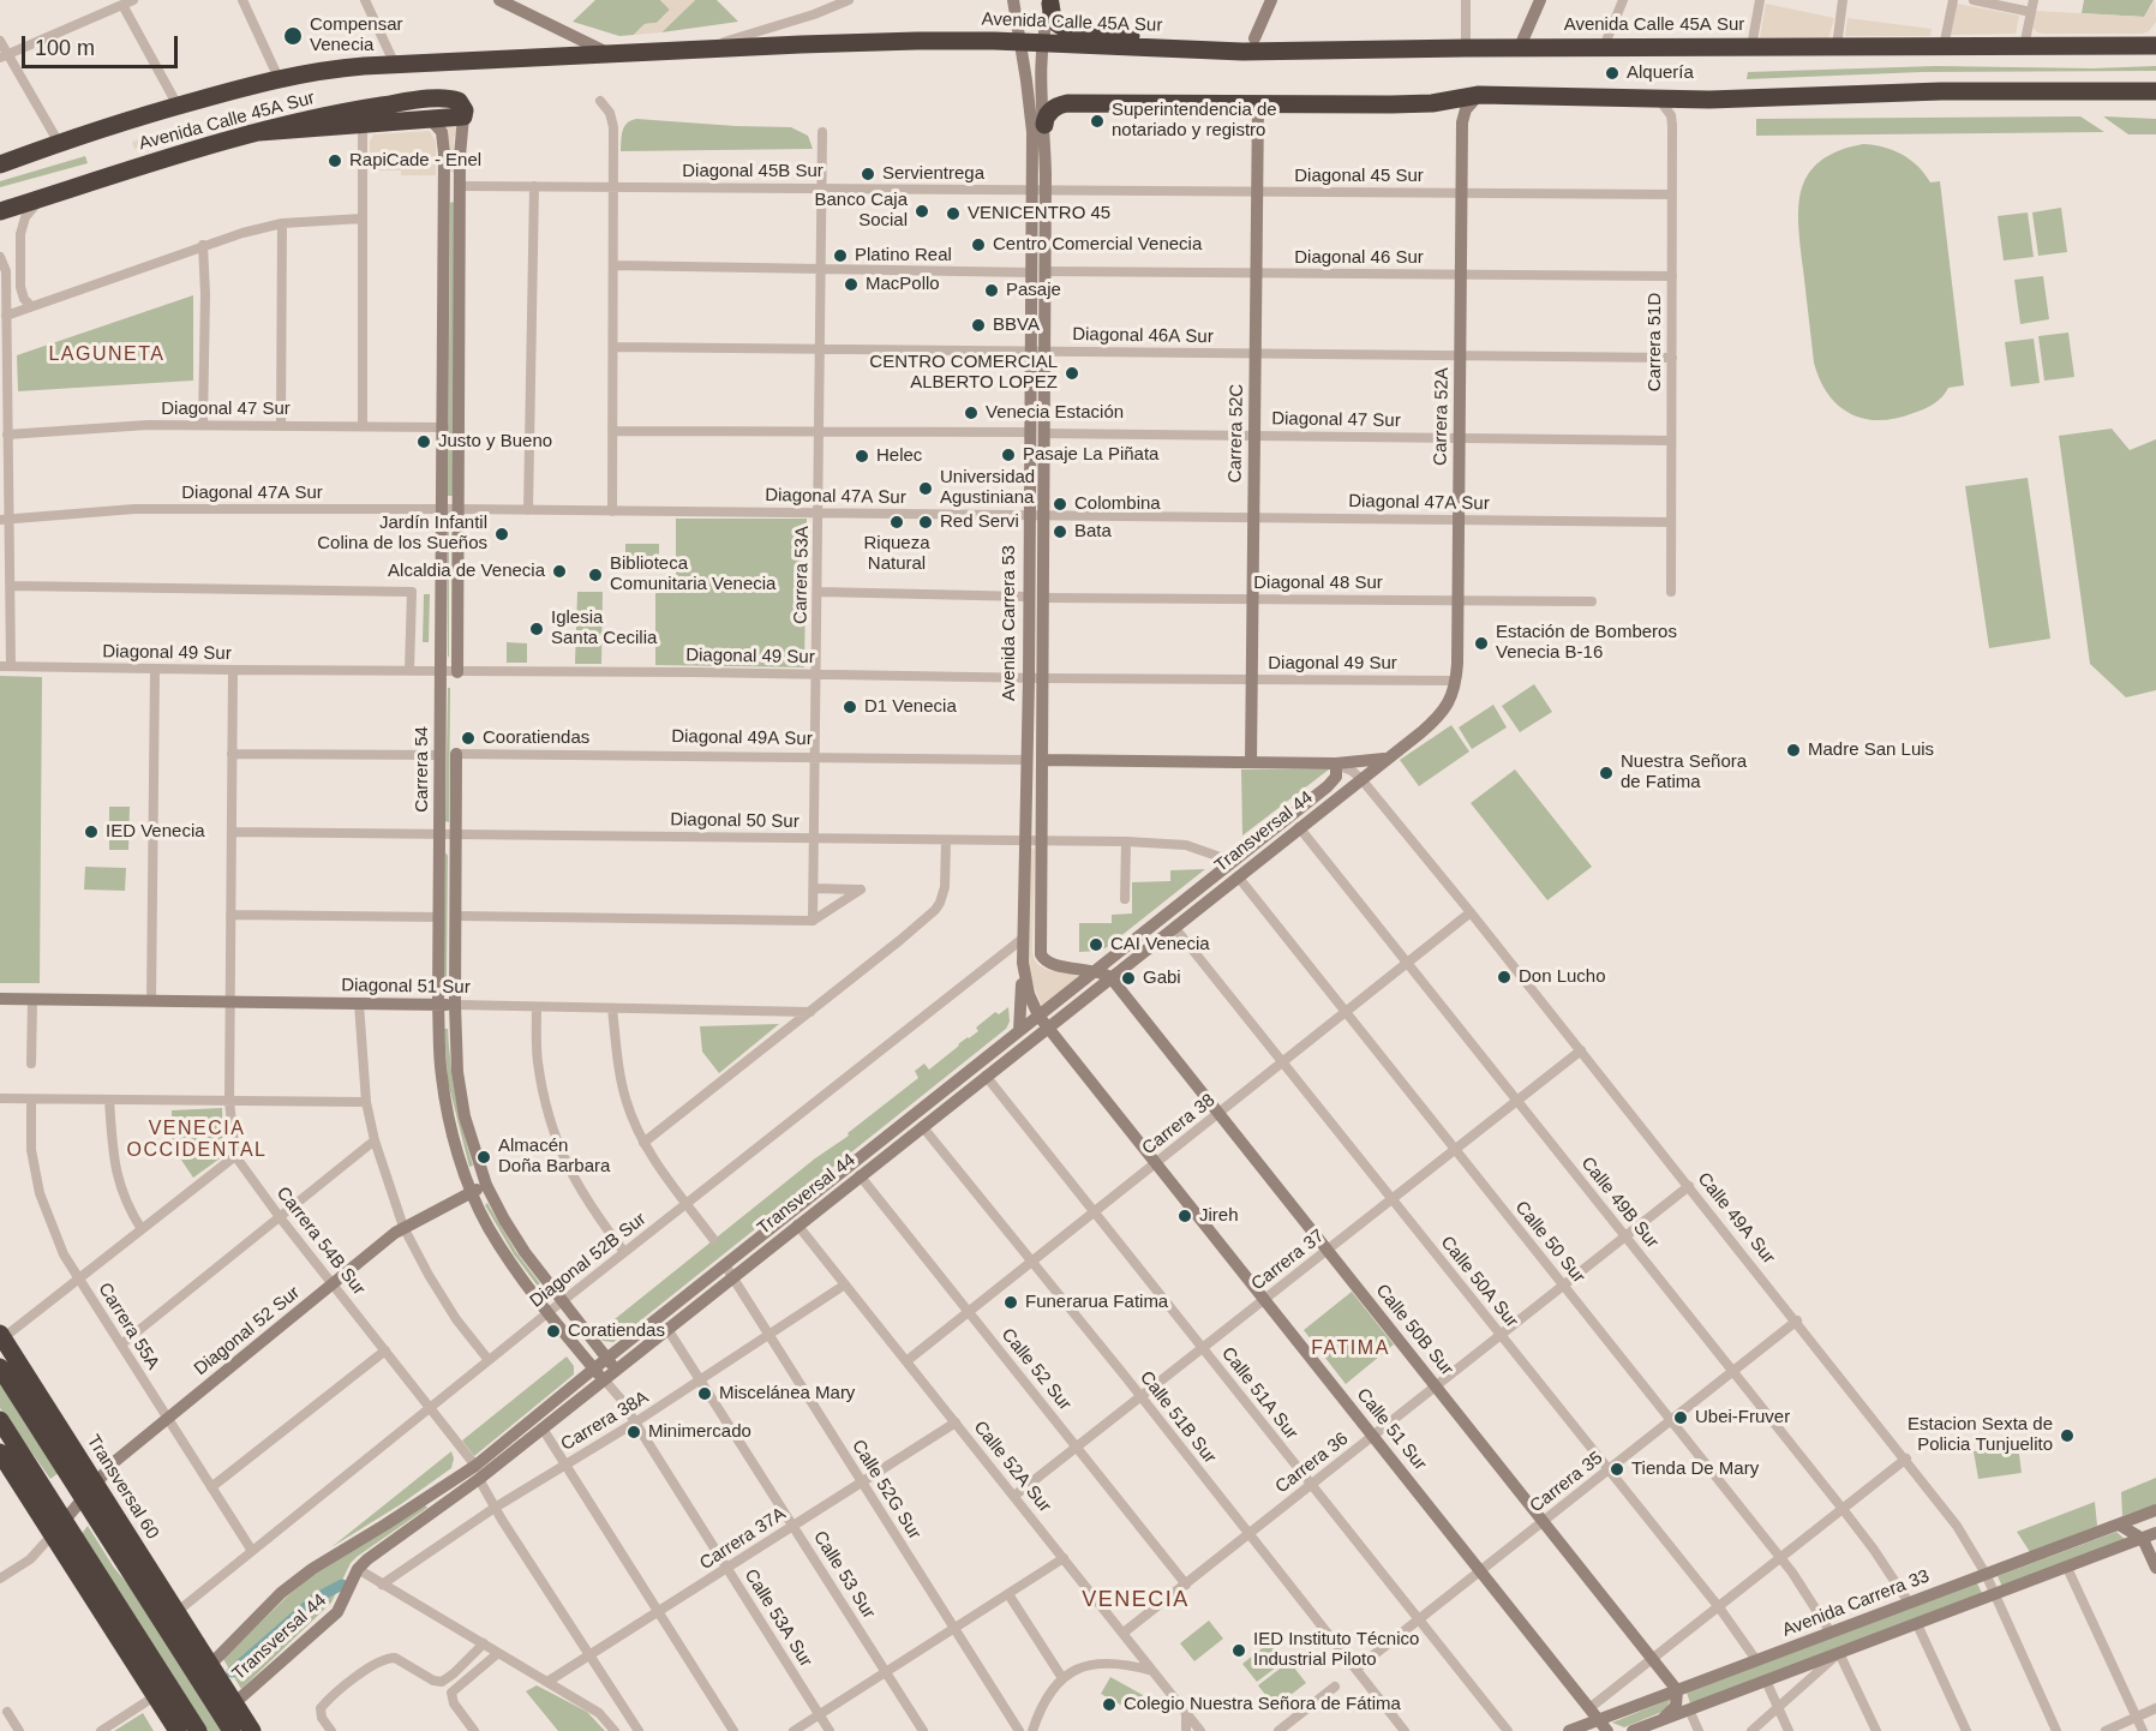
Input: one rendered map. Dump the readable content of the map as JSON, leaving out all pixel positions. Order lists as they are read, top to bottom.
{
  "streets": {
    "highway": ["Avenida Calle 45A Sur", "Transversal 60"],
    "street": [
      "Diagonal 45B Sur",
      "Diagonal 45 Sur",
      "Diagonal 46 Sur",
      "Diagonal 46A Sur",
      "Carrera 51D",
      "Diagonal 47 Sur",
      "Carrera 52A",
      "Carrera 52C",
      "Diagonal 47A Sur",
      "Carrera 53A",
      "Diagonal 48 Sur",
      "Avenida Carrera 53",
      "Diagonal 49 Sur",
      "Diagonal 49A Sur",
      "Carrera 54",
      "Diagonal 50 Sur",
      "Transversal 44",
      "Diagonal 51 Sur",
      "Carrera 38",
      "Calle 49B Sur",
      "Calle 49A Sur",
      "Carrera 54B Sur",
      "Calle 50 Sur",
      "Diagonal 52B Sur",
      "Carrera 37",
      "Calle 50A Sur",
      "Carrera 55A",
      "Calle 50B Sur",
      "Diagonal 52 Sur",
      "Calle 52 Sur",
      "Calle 51A Sur",
      "Calle 51B Sur",
      "Carrera 38A",
      "Calle 51 Sur",
      "Carrera 36",
      "Calle 52A Sur",
      "Carrera 35",
      "Calle 52G Sur",
      "Carrera 37A",
      "Calle 53 Sur",
      "Avenida Carrera 33",
      "Calle 53A Sur"
    ]
  },
  "crossings": [
    ["Diagonal 45B Sur", "Diagonal 45 Sur"],
    ["Diagonal 45B Sur", "Carrera 53A"],
    ["Diagonal 45B Sur", "Avenida Carrera 53"],
    ["Diagonal 45 Sur", "Carrera 51D"],
    ["Diagonal 45 Sur", "Carrera 52A"],
    ["Diagonal 45 Sur", "Carrera 52C"],
    ["Diagonal 45 Sur", "Avenida Carrera 53"],
    ["Diagonal 46 Sur", "Carrera 51D"],
    ["Diagonal 46 Sur", "Carrera 52A"],
    ["Diagonal 46 Sur", "Carrera 52C"],
    ["Diagonal 46 Sur", "Avenida Carrera 53"],
    ["Diagonal 46A Sur", "Carrera 51D"],
    ["Diagonal 46A Sur", "Carrera 52A"],
    ["Diagonal 46A Sur", "Carrera 52C"],
    ["Diagonal 46A Sur", "Carrera 53A"],
    ["Diagonal 46A Sur", "Avenida Carrera 53"],
    ["Carrera 51D", "Diagonal 47 Sur"],
    ["Carrera 51D", "Diagonal 47A Sur"],
    ["Diagonal 47 Sur", "Carrera 52A"],
    ["Diagonal 47 Sur", "Carrera 52C"],
    ["Diagonal 47 Sur", "Avenida Carrera 53"],
    ["Diagonal 47 Sur", "Carrera 54"],
    ["Carrera 52A", "Diagonal 47A Sur"],
    ["Carrera 52A", "Diagonal 48 Sur"],
    ["Carrera 52A", "Diagonal 49 Sur"],
    ["Carrera 52A", "Transversal 44"],
    ["Carrera 52C", "Diagonal 47A Sur"],
    ["Carrera 52C", "Diagonal 48 Sur"],
    ["Carrera 52C", "Diagonal 49 Sur"],
    ["Diagonal 47A Sur", "Carrera 53A"],
    ["Diagonal 47A Sur", "Avenida Carrera 53"],
    ["Diagonal 47A Sur", "Carrera 54"],
    ["Carrera 53A", "Diagonal 49 Sur"],
    ["Carrera 53A", "Diagonal 49A Sur"],
    ["Carrera 53A", "Diagonal 50 Sur"],
    ["Diagonal 48 Sur", "Avenida Carrera 53"],
    ["Avenida Carrera 53", "Diagonal 49 Sur"],
    ["Avenida Carrera 53", "Diagonal 49A Sur"],
    ["Avenida Carrera 53", "Diagonal 50 Sur"],
    ["Avenida Carrera 53", "Transversal 44"],
    ["Avenida Carrera 53", "Diagonal 52B Sur"],
    ["Avenida Carrera 53", "Calle 50B Sur"],
    ["Avenida Carrera 53", "Calle 51 Sur"],
    ["Diagonal 49 Sur", "Carrera 54"],
    ["Diagonal 49 Sur", "Carrera 54B Sur"],
    ["Diagonal 49A Sur", "Carrera 54"],
    ["Carrera 54", "Diagonal 50 Sur"],
    ["Carrera 54", "Transversal 44"],
    ["Carrera 54", "Diagonal 51 Sur"],
    ["Carrera 54", "Diagonal 52B Sur"],
    ["Carrera 54", "Diagonal 52 Sur"],
    ["Carrera 54", "Calle 53A Sur"],
    ["Diagonal 50 Sur", "Transversal 44"],
    ["Diagonal 50 Sur", "Carrera 54B Sur"],
    ["Transversal 44", "Calle 49B Sur"],
    ["Transversal 44", "Calle 49A Sur"],
    ["Transversal 44", "Carrera 54B Sur"],
    ["Transversal 44", "Calle 50 Sur"],
    ["Transversal 44", "Calle 50A Sur"],
    ["Transversal 44", "Calle 50B Sur"],
    ["Transversal 44", "Calle 52 Sur"],
    ["Transversal 44", "Calle 51A Sur"],
    ["Transversal 44", "Calle 51B Sur"],
    ["Transversal 44", "Calle 51 Sur"],
    ["Transversal 44", "Calle 52A Sur"],
    ["Transversal 44", "Transversal 60"],
    ["Transversal 44", "Calle 52G Sur"],
    ["Transversal 44", "Calle 53 Sur"],
    ["Transversal 44", "Calle 53A Sur"],
    ["Diagonal 51 Sur", "Carrera 54B Sur"],
    ["Carrera 38", "Calle 49B Sur"],
    ["Carrera 38", "Calle 49A Sur"],
    ["Carrera 38", "Calle 50 Sur"],
    ["Carrera 38", "Calle 50A Sur"],
    ["Carrera 38", "Calle 50B Sur"],
    ["Carrera 38", "Calle 52 Sur"],
    ["Carrera 38", "Calle 51A Sur"],
    ["Carrera 38", "Calle 51B Sur"],
    ["Carrera 38", "Calle 51 Sur"],
    ["Carrera 38", "Calle 52A Sur"],
    ["Calle 49B Sur", "Carrera 37"],
    ["Calle 49B Sur", "Carrera 36"],
    ["Calle 49B Sur", "Carrera 35"],
    ["Calle 49B Sur", "Avenida Carrera 33"],
    ["Calle 49A Sur", "Carrera 37"],
    ["Calle 49A Sur", "Carrera 36"],
    ["Calle 49A Sur", "Carrera 35"],
    ["Calle 49A Sur", "Avenida Carrera 33"],
    ["Carrera 54B Sur", "Diagonal 52B Sur"],
    ["Carrera 54B Sur", "Diagonal 52 Sur"],
    ["Carrera 54B Sur", "Carrera 38A"],
    ["Carrera 54B Sur", "Carrera 37A"],
    ["Calle 50 Sur", "Carrera 37"],
    ["Calle 50 Sur", "Carrera 36"],
    ["Calle 50 Sur", "Carrera 35"],
    ["Calle 50 Sur", "Avenida Carrera 33"],
    ["Diagonal 52B Sur", "Carrera 55A"],
    ["Diagonal 52B Sur", "Transversal 60"],
    ["Carrera 37", "Calle 50A Sur"],
    ["Carrera 37", "Calle 50B Sur"],
    ["Carrera 37", "Calle 52 Sur"],
    ["Carrera 37", "Calle 51A Sur"],
    ["Carrera 37", "Calle 51B Sur"],
    ["Carrera 37", "Calle 51 Sur"],
    ["Carrera 37", "Calle 52A Sur"],
    ["Calle 50A Sur", "Carrera 36"],
    ["Calle 50A Sur", "Carrera 35"],
    ["Calle 50A Sur", "Avenida Carrera 33"],
    ["Carrera 55A", "Diagonal 52 Sur"],
    ["Calle 50B Sur", "Carrera 36"],
    ["Calle 50B Sur", "Carrera 35"],
    ["Calle 50B Sur", "Avenida Carrera 33"],
    ["Diagonal 52 Sur", "Transversal 60"],
    ["Calle 52 Sur", "Carrera 36"],
    ["Calle 51A Sur", "Carrera 36"],
    ["Calle 51A Sur", "Carrera 35"],
    ["Calle 51B Sur", "Carrera 36"],
    ["Calle 51B Sur", "Carrera 35"],
    ["Carrera 38A", "Calle 52A Sur"],
    ["Carrera 38A", "Calle 52G Sur"],
    ["Carrera 38A", "Calle 53 Sur"],
    ["Carrera 38A", "Calle 53A Sur"],
    ["Calle 51 Sur", "Carrera 36"],
    ["Calle 51 Sur", "Carrera 35"],
    ["Calle 51 Sur", "Avenida Carrera 33"],
    ["Carrera 36", "Calle 52A Sur"],
    ["Calle 52A Sur", "Carrera 37A"],
    ["Calle 52G Sur", "Carrera 37A"],
    ["Carrera 37A", "Calle 53 Sur"],
    ["Carrera 37A", "Calle 53A Sur"]
  ],
  "districts": [
    "LAGUNETA",
    "VENECIA OCCIDENTAL",
    "FATIMA",
    "VENECIA"
  ],
  "places": [
    "Compensar Venecia",
    "Alquería",
    "Superintendencia de notariado y registro",
    "RapiCade - Enel",
    "Servientrega",
    "Banco Caja Social",
    "VENICENTRO 45",
    "Centro Comercial Venecia",
    "Platino Real",
    "MacPollo",
    "Pasaje",
    "BBVA",
    "CENTRO COMERCIAL ALBERTO LOPEZ",
    "Venecia Estación",
    "Justo y Bueno",
    "Pasaje La Piñata",
    "Helec",
    "Universidad Agustiniana",
    "Colombina",
    "Riqueza Natural",
    "Red Servi",
    "Bata",
    "Jardín Infantil Colina de los Sueños",
    "Alcaldia de Venecia",
    "Biblioteca Comunitaria Venecia",
    "Iglesia Santa Cecilia",
    "Estación de Bomberos Venecia B-16",
    "D1 Venecia",
    "Cooratiendas",
    "Madre San Luis",
    "Nuestra Señora de Fatima",
    "IED Venecia",
    "CAI Venecia",
    "Don Lucho",
    "Gabi",
    "Almacén Doña Barbara",
    "Jireh",
    "Funerarua Fatima",
    "Coratiendas",
    "Miscelánea Mary",
    "Ubei-Fruver",
    "Minimercado",
    "Estacion Sexta de Policia Tunjuelito",
    "Tienda De Mary",
    "IED Instituto Técnico Industrial Piloto",
    "Colegio Nuestra Señora de Fátima"
  ],
  "scale_bar": "100 m"
}
